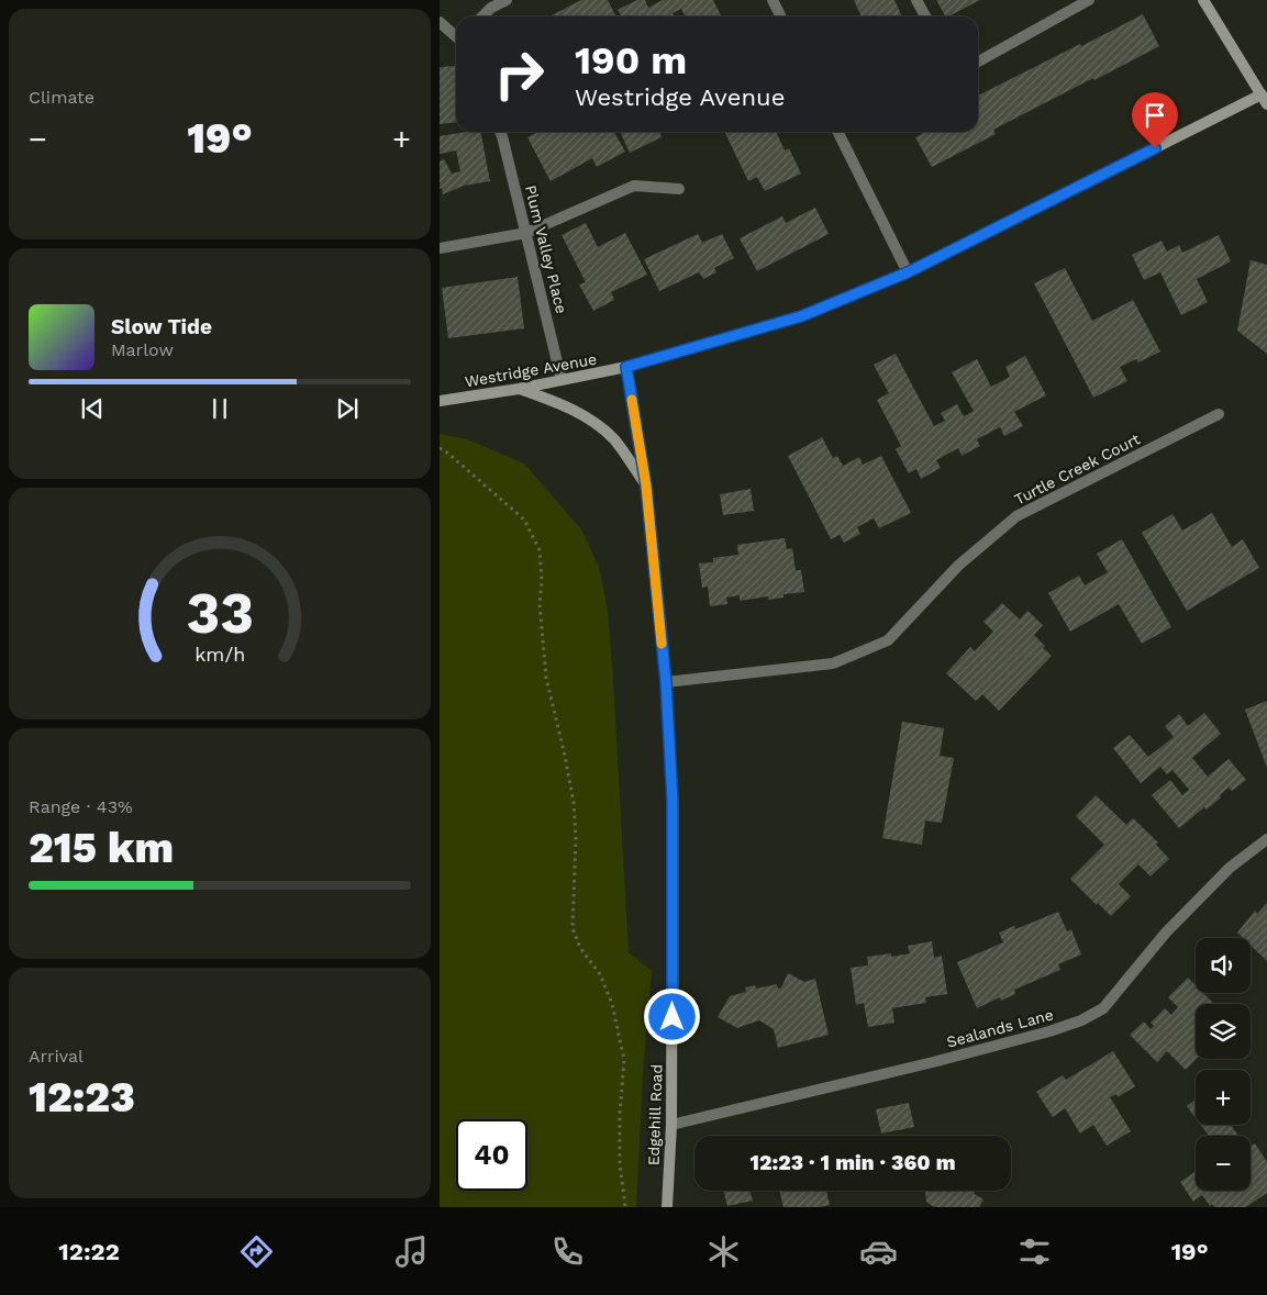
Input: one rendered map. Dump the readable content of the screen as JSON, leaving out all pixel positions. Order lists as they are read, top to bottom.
{
  "streets": {
    "street": [
      "Plum Valley Place",
      "Westridge Avenue",
      "Turtle Creek Court",
      "Sealands Lane",
      "Edgehill Road"
    ]
  },
  "crossings": [
    ["Plum Valley Place", "Westridge Avenue"],
    ["Westridge Avenue", "Edgehill Road"],
    ["Turtle Creek Court", "Edgehill Road"],
    ["Sealands Lane", "Edgehill Road"]
  ],
  "page": {
    "tile": [
      "Climate",
      ["Range · 43%", "215 km"],
      ["Arrival", "12:23"]
    ],
    "turn": ["190 m", "Westridge Avenue"],
    "heat": ["−", "19°", "+"],
    "song": ["Slow Tide", "Marlow"],
    "map_buttons": ["+", "−"],
    "limit": "40",
    "trip": "12:23 · 1 min · 360 m",
    "tabs": ["12:22", "19°"],
    "gauge": ["33", "km/h"]
  }
}
